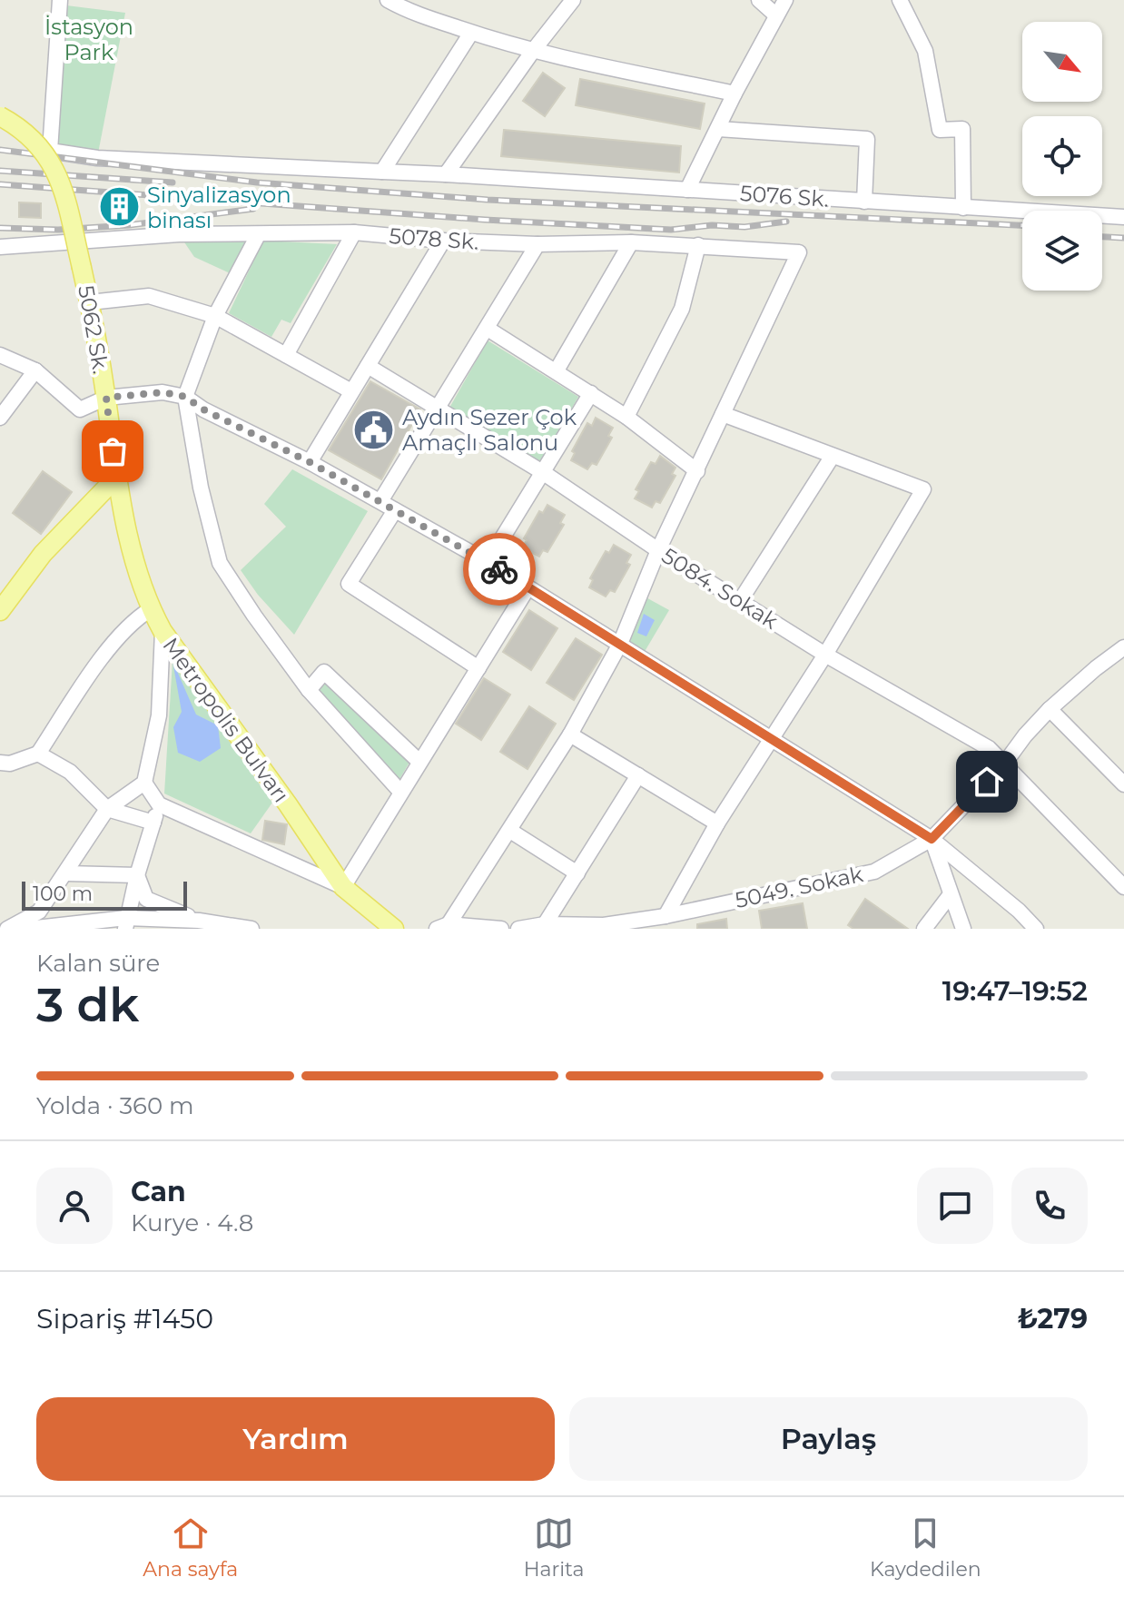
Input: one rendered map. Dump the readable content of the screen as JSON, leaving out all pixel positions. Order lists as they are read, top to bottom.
{
  "streets": {
    "main road": ["5062 Sk.", "Metropolis Bulvarı"],
    "street": [
      "5076 Sk.",
      "5078 Sk.",
      "5084. Sokak",
      "5049. Sokak"
    ]
  },
  "crossings": [
    ["5062 Sk.", "Metropolis Bulvarı"],
    ["5084. Sokak", "5049. Sokak"]
  ],
  "parks": ["İstasyon Park"],
  "places": {
    "building": ["Sinyalizasyon binası"],
    "public building": ["Aydın Sezer Çok Amaçlı Salonu"]
  },
  "scale_bar": "100 m",
  "north": "bottom right",
  "page": {
    "scale": "100 m",
    "heading": ["3 dk", "Kalan süre", "19:47–19:52"],
    "panel": [
      "Can",
      "Kurye · 4.8",
      "Sipariş #1450",
      "₺279"
    ],
    "bar": "Yolda · 360 m",
    "buttons": ["Yardım", "Paylaş"],
    "tabs": ["Ana sayfa", "Harita", "Kaydedilen"]
  }
}
